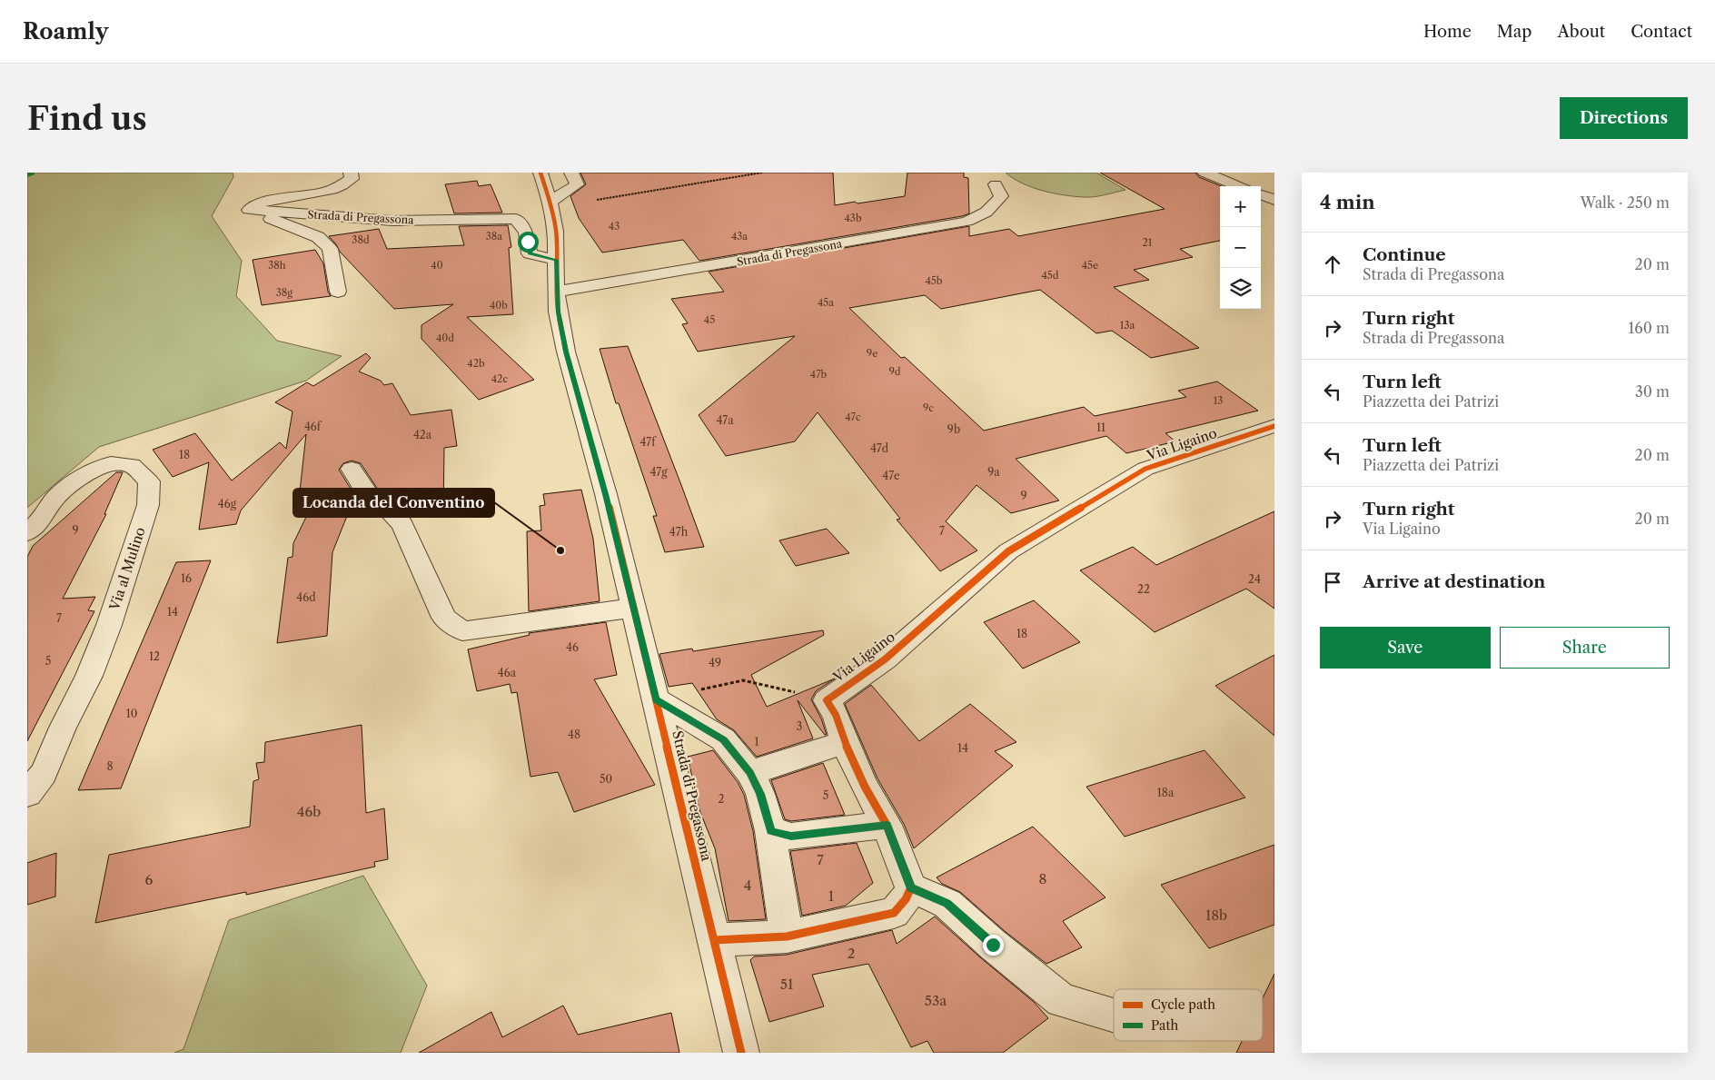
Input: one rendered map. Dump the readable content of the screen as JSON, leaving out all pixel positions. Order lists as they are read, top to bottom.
{
  "streets": {
    "street": ["Strada di Pregassona", "Via Ligaino", "Via al Mulino"]
  },
  "crossings": [
    ["Strada di Pregassona", "Via Ligaino"]
  ],
  "places": ["Locanda del Conventino"],
  "house_numbers": [
    "43b",
    "43",
    "38a",
    "43a",
    "38d",
    "21",
    "38h",
    "40",
    "45e",
    "45d",
    "45b",
    "38g",
    "45a",
    "40b",
    "45",
    "13a",
    "40d",
    "9e",
    "42b",
    "9d",
    "47b",
    "42c",
    "13",
    "9c",
    "47c",
    "47a",
    "46f",
    "11",
    "9b",
    "42a",
    "47f",
    "47d",
    "18",
    "47g",
    "9a",
    "47e",
    "9",
    "46g",
    "9",
    "7",
    "47h",
    "16",
    "24",
    "22",
    "46d",
    "14",
    "7",
    "18",
    "46",
    "12",
    "5",
    "49",
    "46a",
    "10",
    "3",
    "48",
    "1",
    "14",
    "8",
    "50",
    "18a",
    "5",
    "2",
    "46b",
    "7",
    "8",
    "6",
    "4",
    "1",
    "18b",
    "2",
    "51",
    "53a"
  ],
  "legend": ["Cycle path", "Path"],
  "page": {
    "header": "Roamly",
    "nav": [
      "Home",
      "Map",
      "About",
      "Contact"
    ],
    "buttons": [
      "Directions",
      ["Save", "Share"]
    ],
    "title": "Find us",
    "heading": ["4 min", "Walk · 250 m"],
    "map_buttons": ["+", "−"],
    "list": [
      ["Continue", "Strada di Pregassona", "20 m"],
      ["Turn right", "Strada di Pregassona", "160 m"],
      ["Turn left", "Piazzetta dei Patrizi", "30 m"],
      ["Turn left", "Piazzetta dei Patrizi", "20 m"],
      ["Turn right", "Via Ligaino", "20 m"],
      "Arrive at destination"
    ]
  }
}
